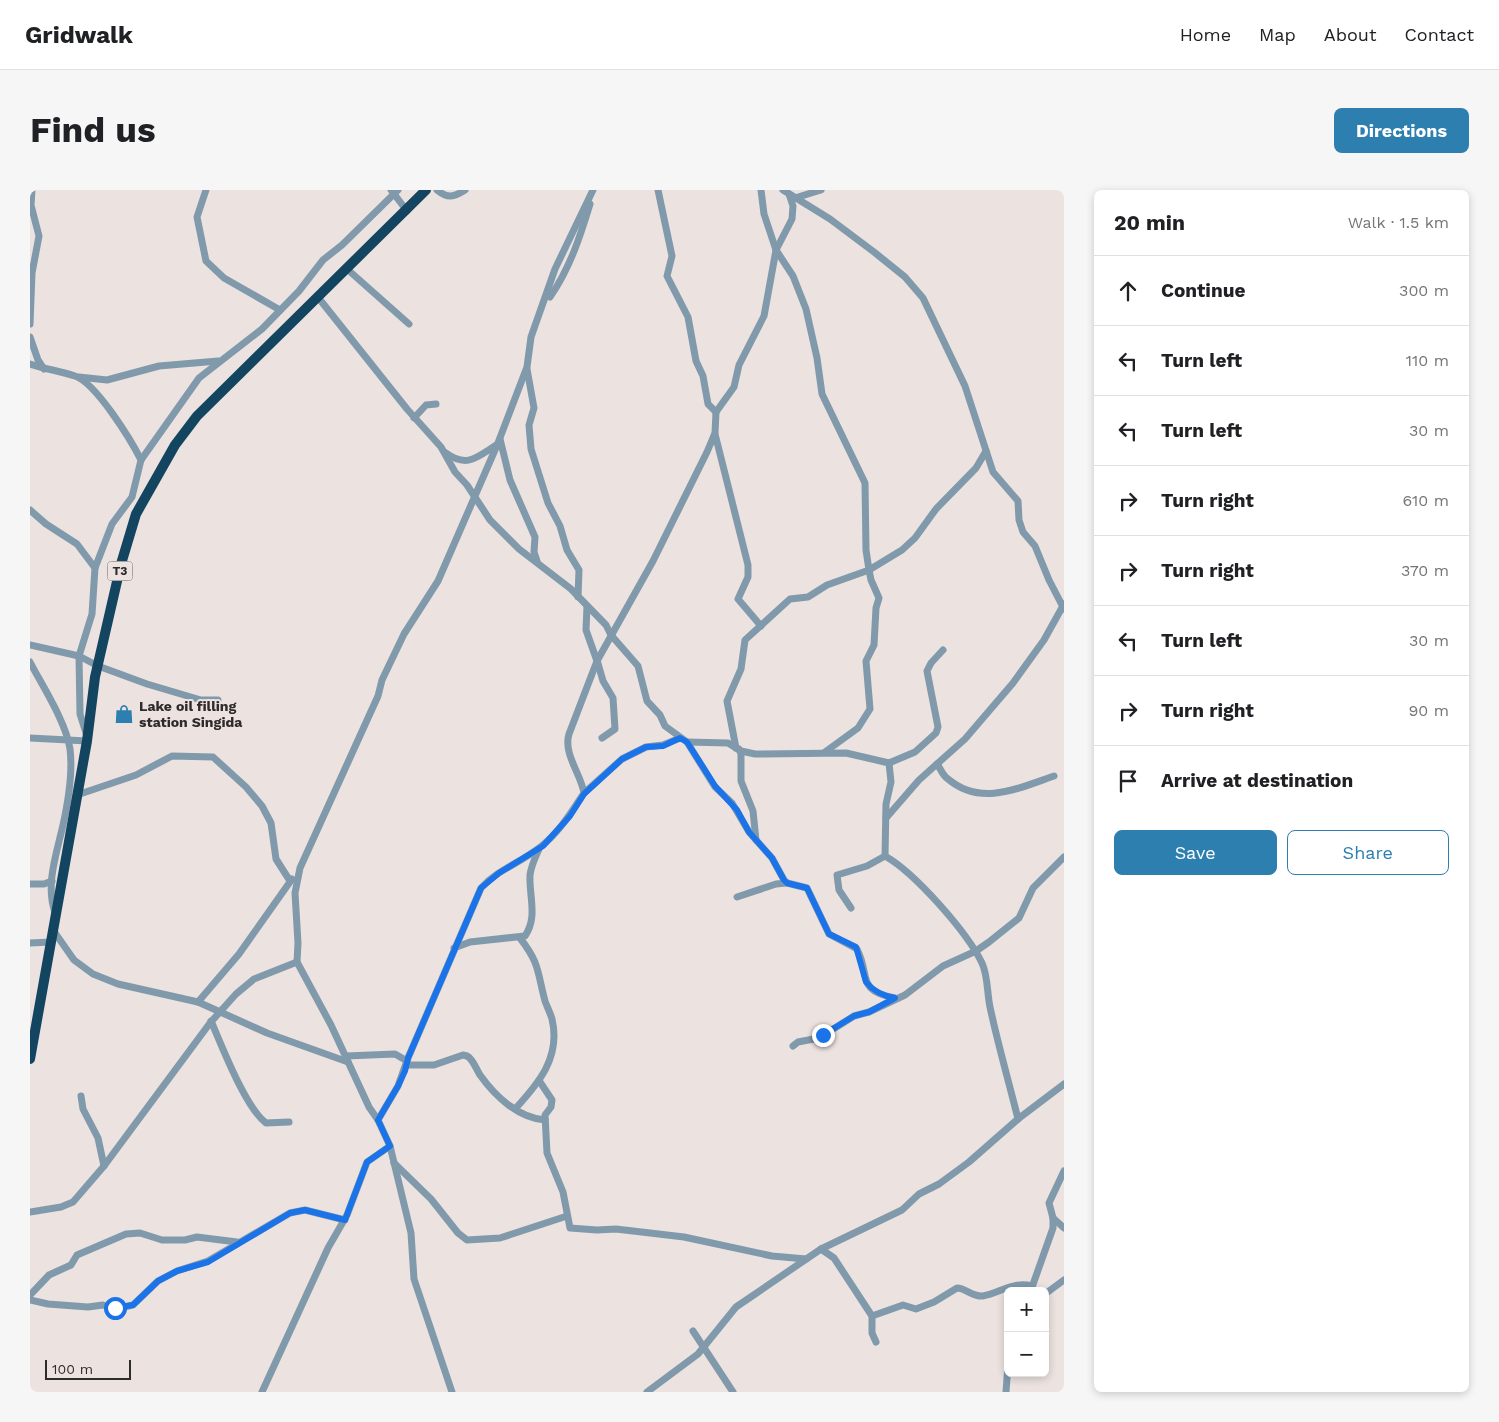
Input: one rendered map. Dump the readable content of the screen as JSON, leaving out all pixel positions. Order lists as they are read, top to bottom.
{
  "streets": {
    "highway": ["T3"]
  },
  "places": {
    "shop": ["Lake oil filling station Singida"]
  },
  "scale_bar": "100 m",
  "page": {
    "header": "Gridwalk",
    "nav": [
      "Home",
      "Map",
      "About",
      "Contact"
    ],
    "buttons": [
      "Directions",
      ["Save", "Share"]
    ],
    "title": "Find us",
    "heading": ["20 min", "Walk · 1.5 km"],
    "list": [
      ["Continue", "300 m"],
      ["Turn left", "110 m"],
      ["Turn left", "30 m"],
      ["Turn right", "610 m"],
      ["Turn right", "370 m"],
      ["Turn left", "30 m"],
      ["Turn right", "90 m"],
      "Arrive at destination"
    ],
    "map_buttons": ["+", "−"],
    "scale": "100 m"
  }
}
